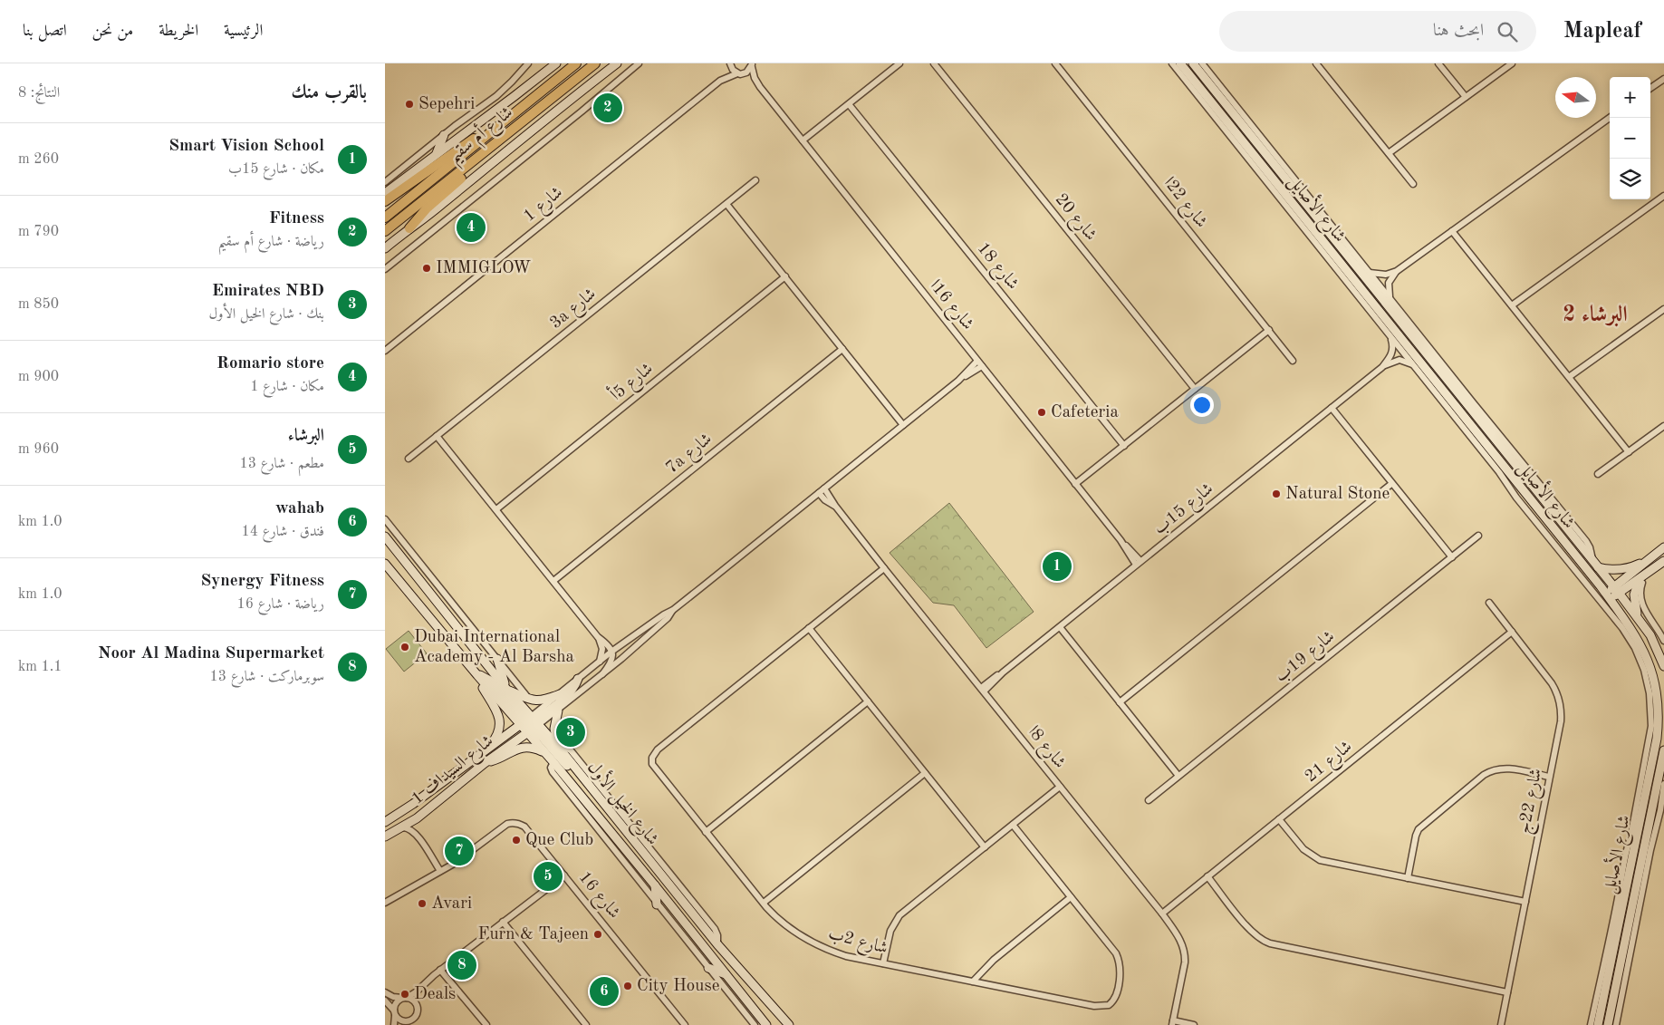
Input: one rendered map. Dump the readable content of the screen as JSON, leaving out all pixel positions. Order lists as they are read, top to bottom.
{
  "streets": {
    "main road": ["شارع أم سقيم"],
    "street": [
      "شارع 22ا",
      "شارع 1",
      "شارع الأصايل",
      "شارع 20",
      "شارع 18",
      "شارع 16ا",
      "3a شارع",
      "شارع 5أ",
      "7a شارع",
      "شارع 15ب",
      "شارع 19ب",
      "شارع 8ا",
      "شارع 21",
      "شارع السيداف 1",
      "شارع 22ج",
      "شارع الخيل الأول",
      "شارع 16",
      "شارع 2ب"
    ]
  },
  "crossings": [
    ["شارع 1", "شارع 16ا"],
    ["شارع 16ا", "شارع 15ب"],
    ["شارع 15ب", "شارع 8ا"],
    ["شارع 8ا", "شارع 21"],
    ["شارع 21", "شارع 22ج"],
    ["شارع السيداف 1", "شارع الخيل الأول"]
  ],
  "districts": ["البرشاء 2"],
  "places": [
    "Sepehri",
    "IMMIGLOW",
    "Cafeteria",
    "Natural Stone",
    "Dubai International Academy - Al Barsha",
    "Que Club",
    "Avari",
    "Furn & Tajeen",
    "City House",
    "Deals"
  ],
  "north": "left",
  "page": {
    "header": "Mapleaf",
    "search": "ابحث هنا",
    "nav": [
      "الرئيسية",
      "الخريطة",
      "من نحن",
      "اتصل بنا"
    ],
    "heading": ["بالقرب منك", "النتائج: 8"],
    "map_buttons": ["+", "−"],
    "pins": [
      "2",
      "4",
      "1",
      "3",
      "7",
      "5",
      "8",
      "6"
    ],
    "list": [
      {
        "mark": "1",
        "name": "Smart Vision School",
        "note": "مكان · شارع 15ب",
        "value": "260 m"
      },
      {
        "mark": "2",
        "name": "Fitness",
        "note": "رياضة · شارع أم سقيم",
        "value": "790 m"
      },
      {
        "mark": "3",
        "name": "Emirates NBD",
        "note": "بنك · شارع الخيل الأول",
        "value": "850 m"
      },
      {
        "mark": "4",
        "name": "Romario store",
        "note": "مكان · شارع 1",
        "value": "900 m"
      },
      {
        "mark": "5",
        "name": "البرشاء",
        "note": "مطعم · شارع 13",
        "value": "960 m"
      },
      {
        "mark": "6",
        "name": "wahab",
        "note": "فندق · شارع 14",
        "value": "1.0 km"
      },
      {
        "mark": "7",
        "name": "Synergy Fitness",
        "note": "رياضة · شارع 16",
        "value": "1.0 km"
      },
      {
        "mark": "8",
        "name": "Noor Al Madina Supermarket",
        "note": "سوبرماركت · شارع 13",
        "value": "1.1 km"
      }
    ]
  }
}
